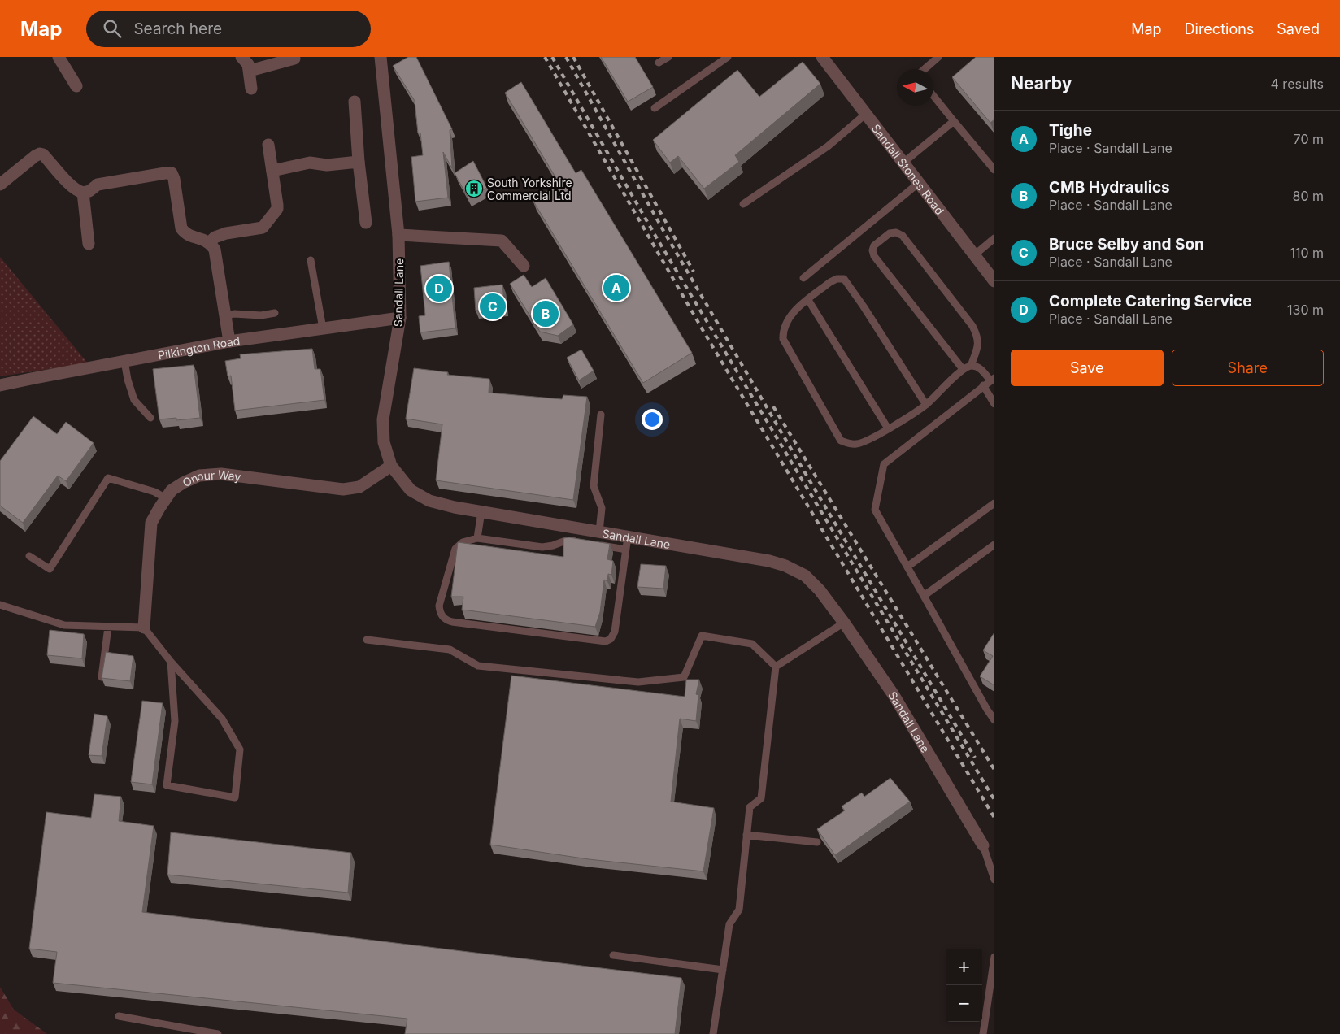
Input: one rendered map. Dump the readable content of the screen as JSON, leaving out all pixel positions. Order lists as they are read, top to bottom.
{
  "streets": {
    "street": [
      "Sandall Stones Road",
      "Sandall Lane",
      "Pilkington Road",
      "Onour Way"
    ]
  },
  "crossings": [
    ["Sandall Lane", "Pilkington Road"],
    ["Sandall Lane", "Onour Way"]
  ],
  "places": {
    "building": ["South Yorkshire Commercial Ltd"]
  },
  "north": "left",
  "page": {
    "header": "Map",
    "search": "Search here",
    "nav": ["Map", "Directions", "Saved"],
    "heading": ["Nearby", "4 results"],
    "list": [
      {
        "mark": "A",
        "name": "Tighe",
        "note": "Place · Sandall Lane",
        "value": "70 m"
      },
      {
        "mark": "B",
        "name": "CMB Hydraulics",
        "note": "Place · Sandall Lane",
        "value": "80 m"
      },
      {
        "mark": "C",
        "name": "Bruce Selby and Son",
        "note": "Place · Sandall Lane",
        "value": "110 m"
      },
      {
        "mark": "D",
        "name": "Complete Catering Service",
        "note": "Place · Sandall Lane",
        "value": "130 m"
      }
    ],
    "pins": [
      "A",
      "D",
      "C",
      "B"
    ],
    "buttons": ["Save", "Share"],
    "map_buttons": ["+", "−"]
  }
}
